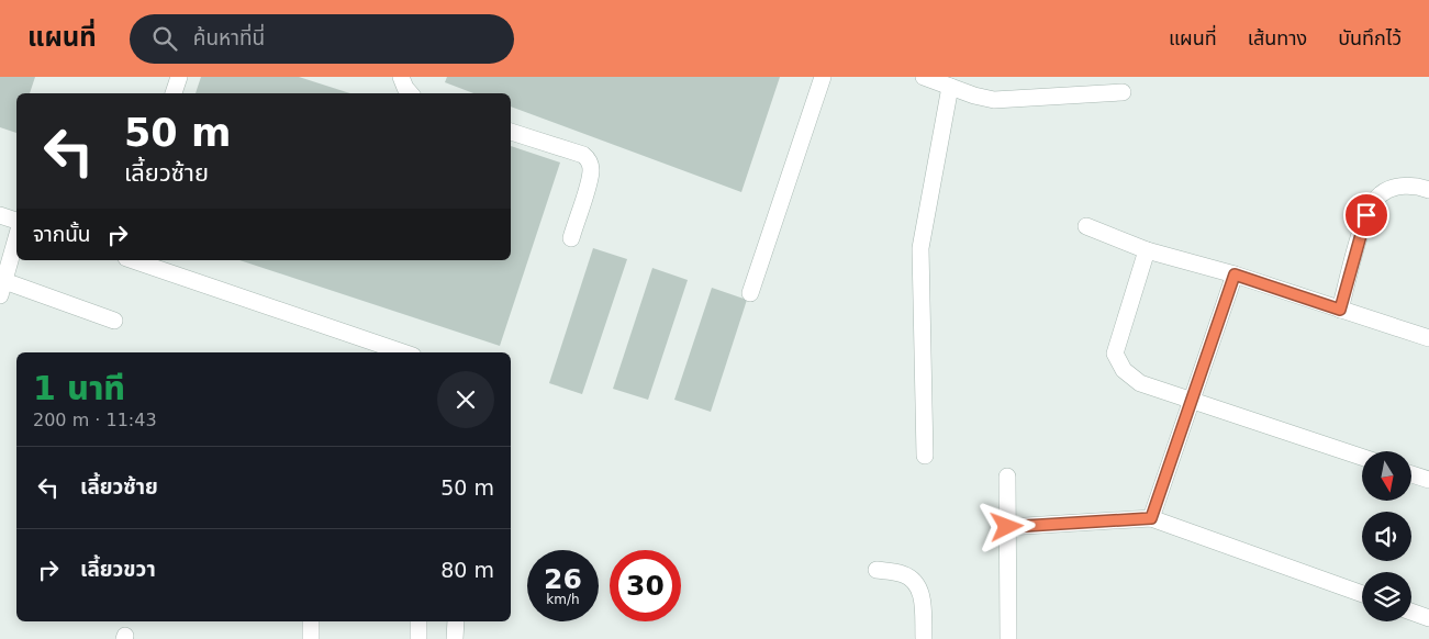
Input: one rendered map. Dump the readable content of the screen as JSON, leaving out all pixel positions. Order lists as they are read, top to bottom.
{
  "north": "bottom",
  "page": {
    "header": "แผนที่",
    "search": "ค้นหาที่นี่",
    "nav": ["แผนที่", "เส้นทาง", "บันทึกไว้"],
    "turn": ["50 m", "เลี้ยวซ้าย"],
    "then": "จากนั้น",
    "heading": ["1 นาที", "200 m · 11:43"],
    "list": [
      {
        "name": "เลี้ยวซ้าย",
        "value": "50 m"
      },
      {
        "name": "เลี้ยวขวา",
        "value": "80 m"
      }
    ],
    "speed": "26 km/h",
    "limit": "30"
  }
}
